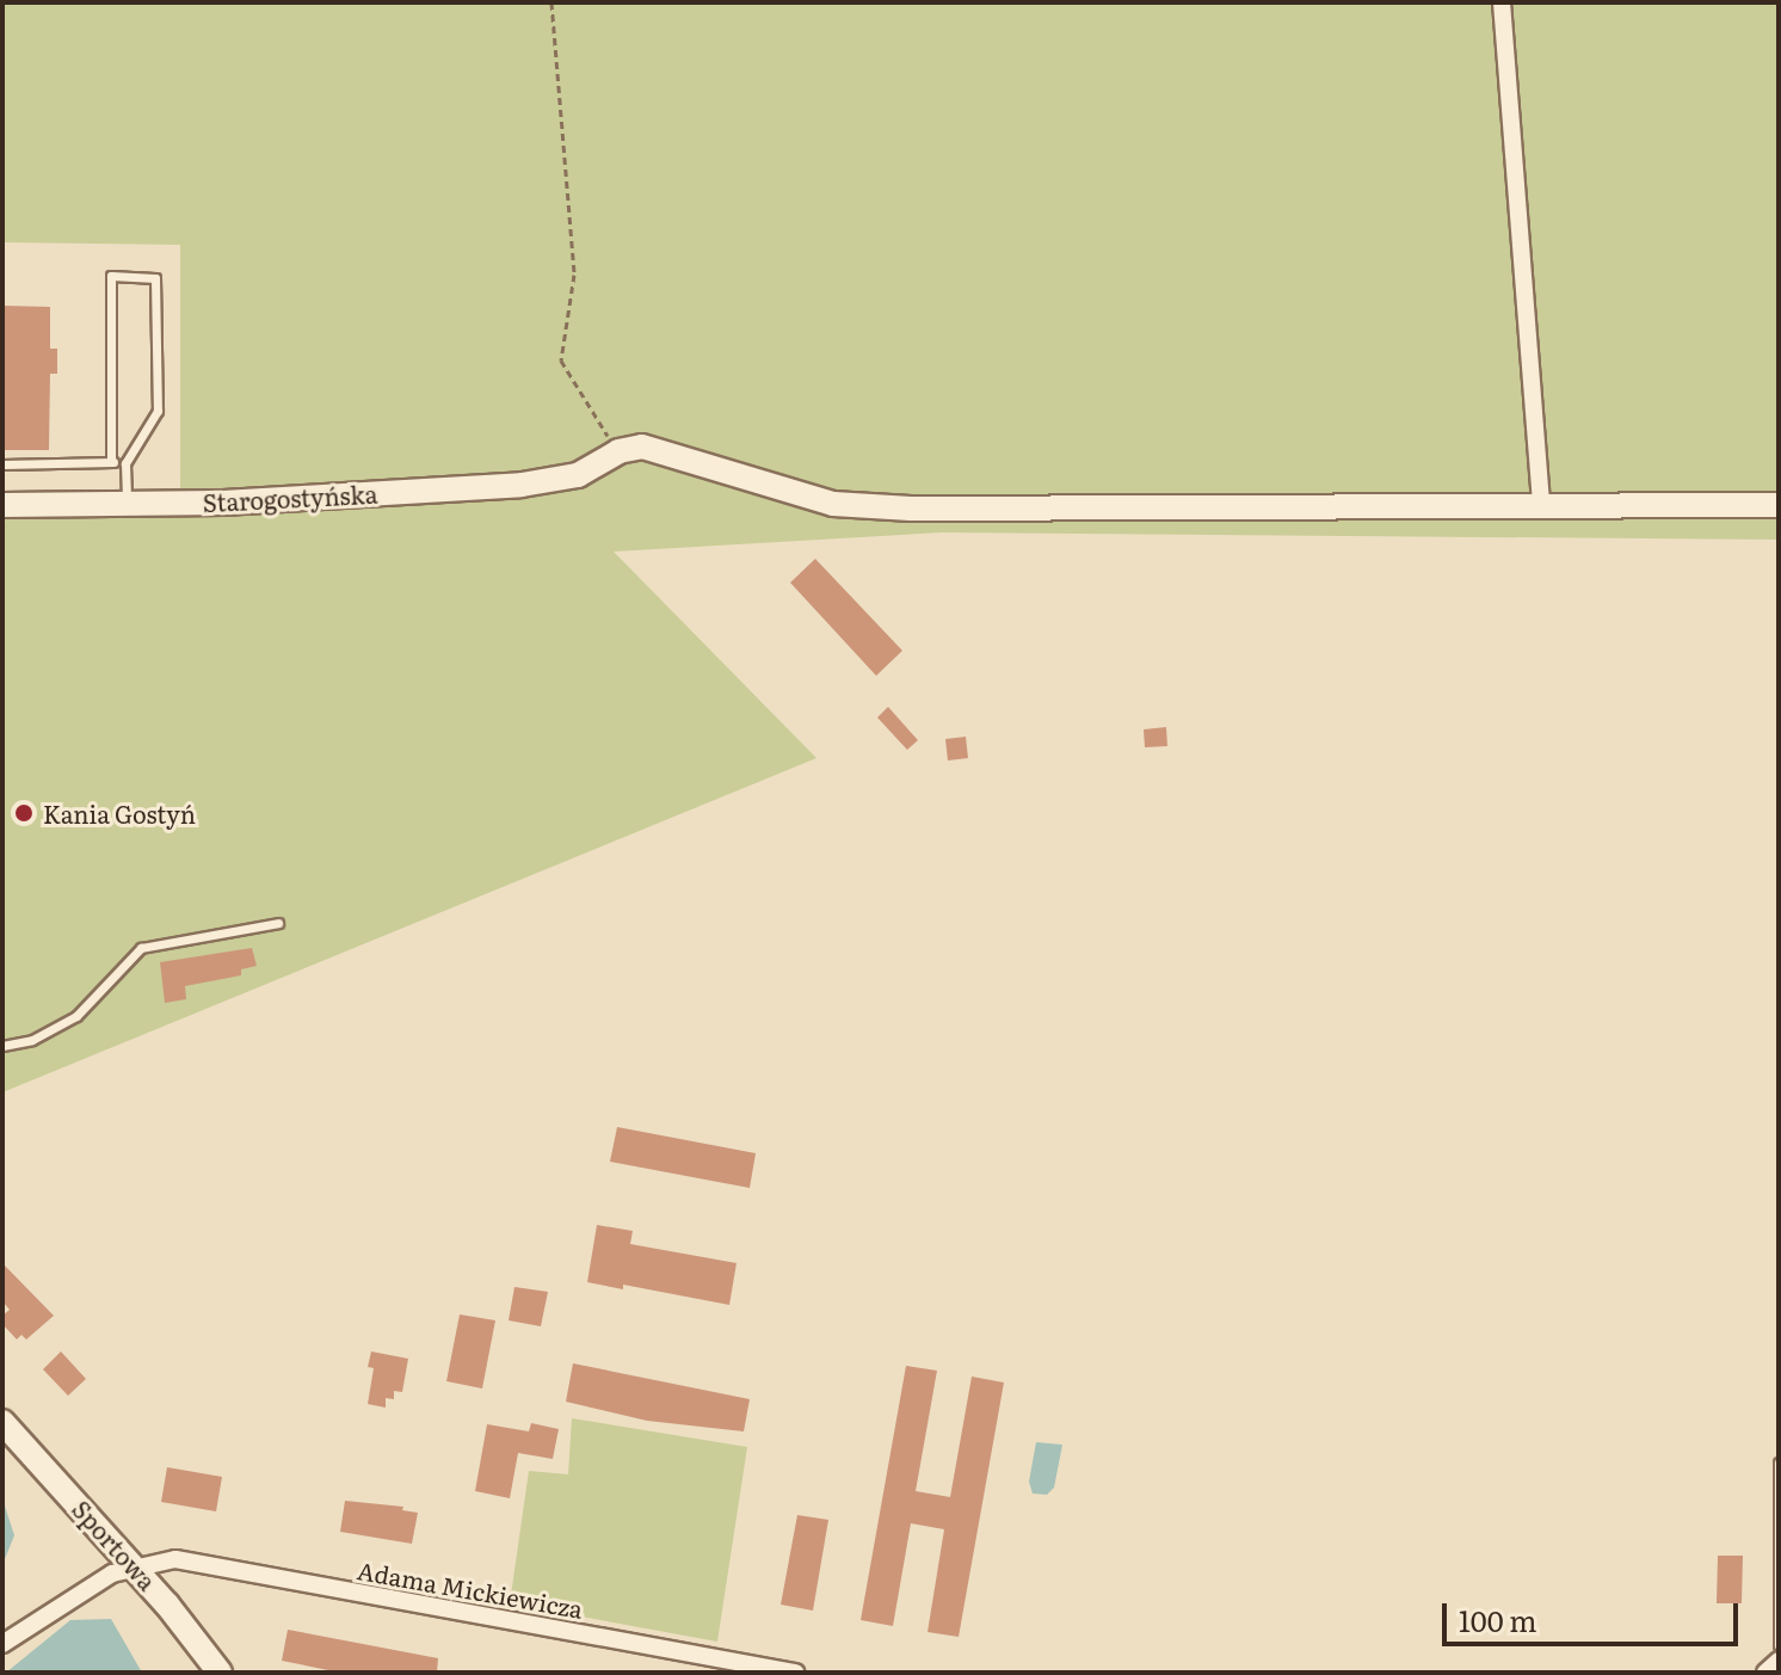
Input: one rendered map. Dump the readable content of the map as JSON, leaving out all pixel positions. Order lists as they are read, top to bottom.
{
  "streets": {
    "street": ["Starogostyńska", "Sportowa", "Adama Mickiewicza"]
  },
  "crossings": [
    ["Sportowa", "Adama Mickiewicza"]
  ],
  "places": ["Kania Gostyń"],
  "scale_bar": "100 m"
}
